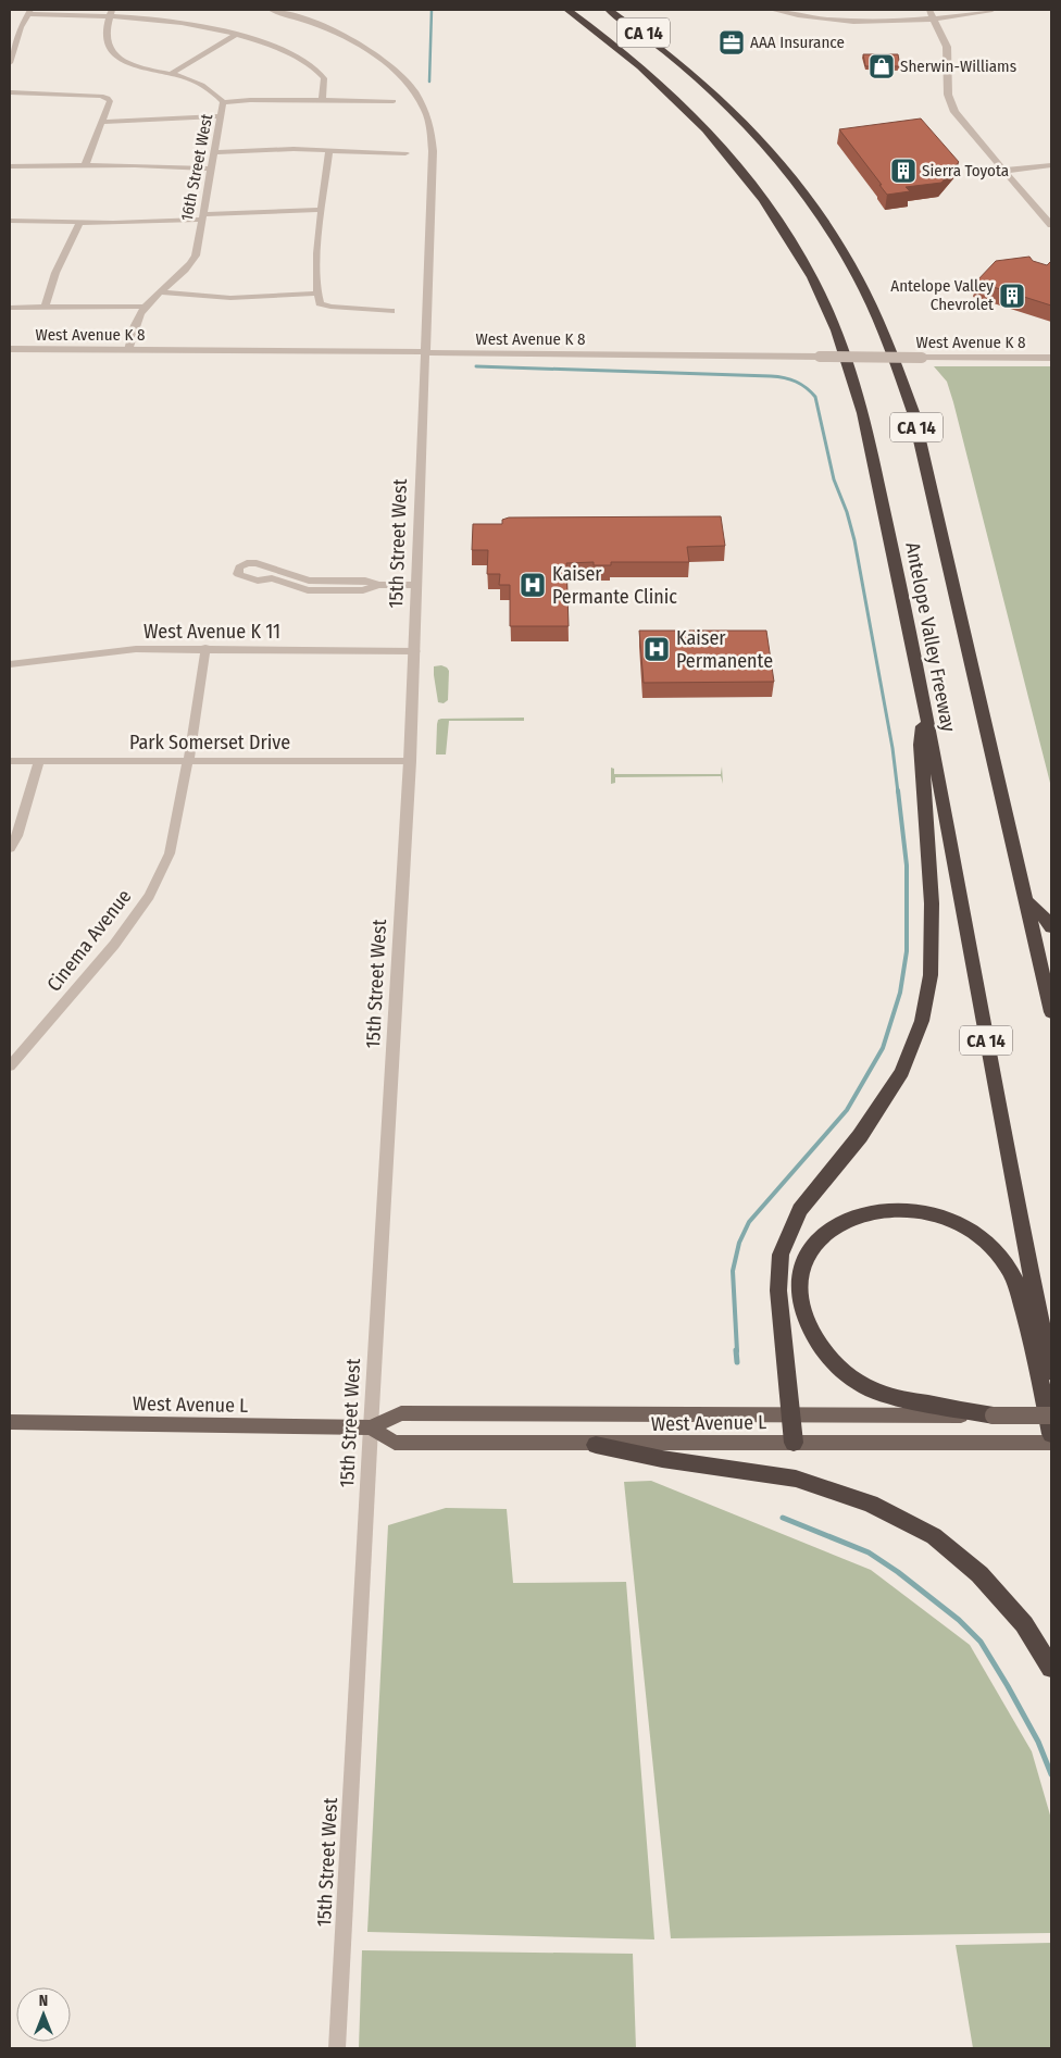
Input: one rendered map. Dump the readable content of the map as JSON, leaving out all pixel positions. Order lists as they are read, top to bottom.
{
  "streets": {
    "highway": ["CA 14", "Antelope Valley Freeway"],
    "main road": ["West Avenue L"],
    "street": [
      "16th Street West",
      "West Avenue K 8",
      "15th Street West",
      "West Avenue K 11",
      "Park Somerset Drive",
      "Cinema Avenue"
    ]
  },
  "crossings": [
    ["16th Street West", "West Avenue K 8"],
    ["West Avenue K 8", "15th Street West"],
    ["15th Street West", "West Avenue K 11"],
    ["15th Street West", "Park Somerset Drive"],
    ["15th Street West", "West Avenue L"],
    ["West Avenue K 11", "Cinema Avenue"],
    ["Park Somerset Drive", "Cinema Avenue"]
  ],
  "places": {
    "office": ["AAA Insurance"],
    "shop": ["Sherwin-Williams"],
    "building": ["Sierra Toyota", "Antelope Valley Chevrolet"],
    "hospital": ["Kaiser Permante Clinic", "Kaiser Permanente"]
  },
  "north": "top"
}
